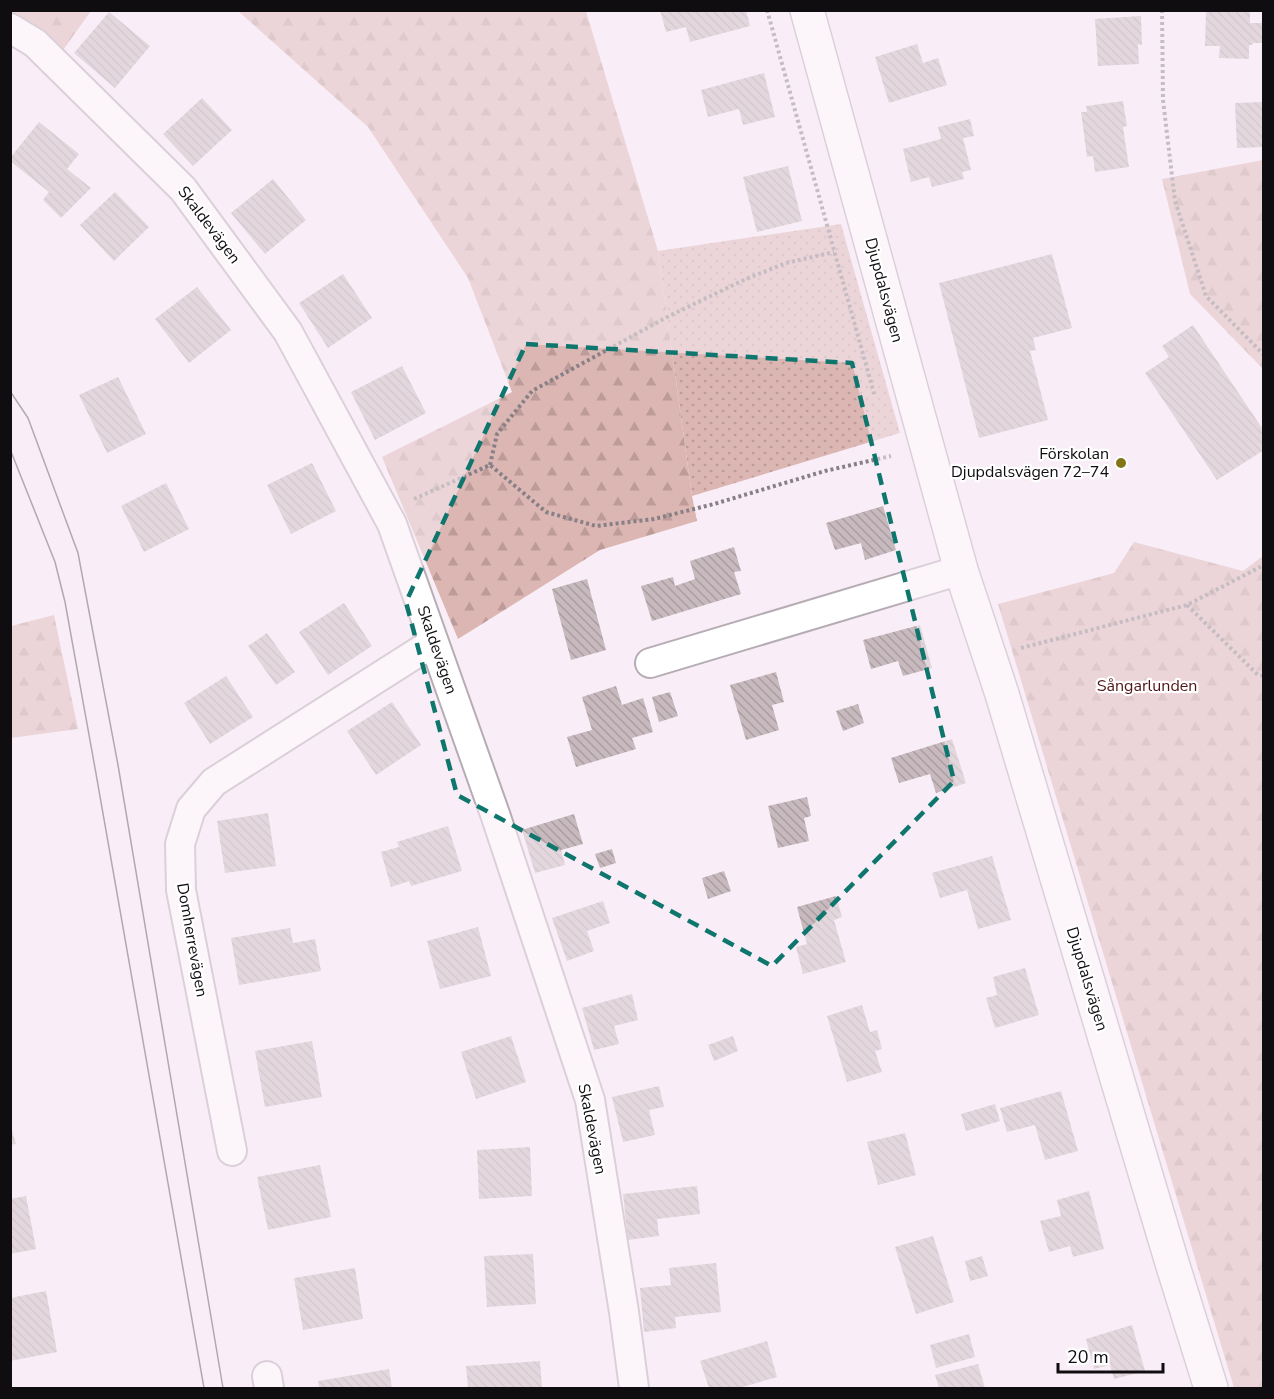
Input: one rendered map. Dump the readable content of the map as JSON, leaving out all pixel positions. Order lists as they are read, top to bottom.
{
  "streets": {
    "street": ["Skaldevägen", "Djupdalsvägen", "Domherrevägen"]
  },
  "crossings": [
    ["Skaldevägen", "Domherrevägen"]
  ],
  "parks": ["Sångarlunden"],
  "places": ["Förskolan Djupdalsvägen 72–74"],
  "scale_bar": "20 m"
}
